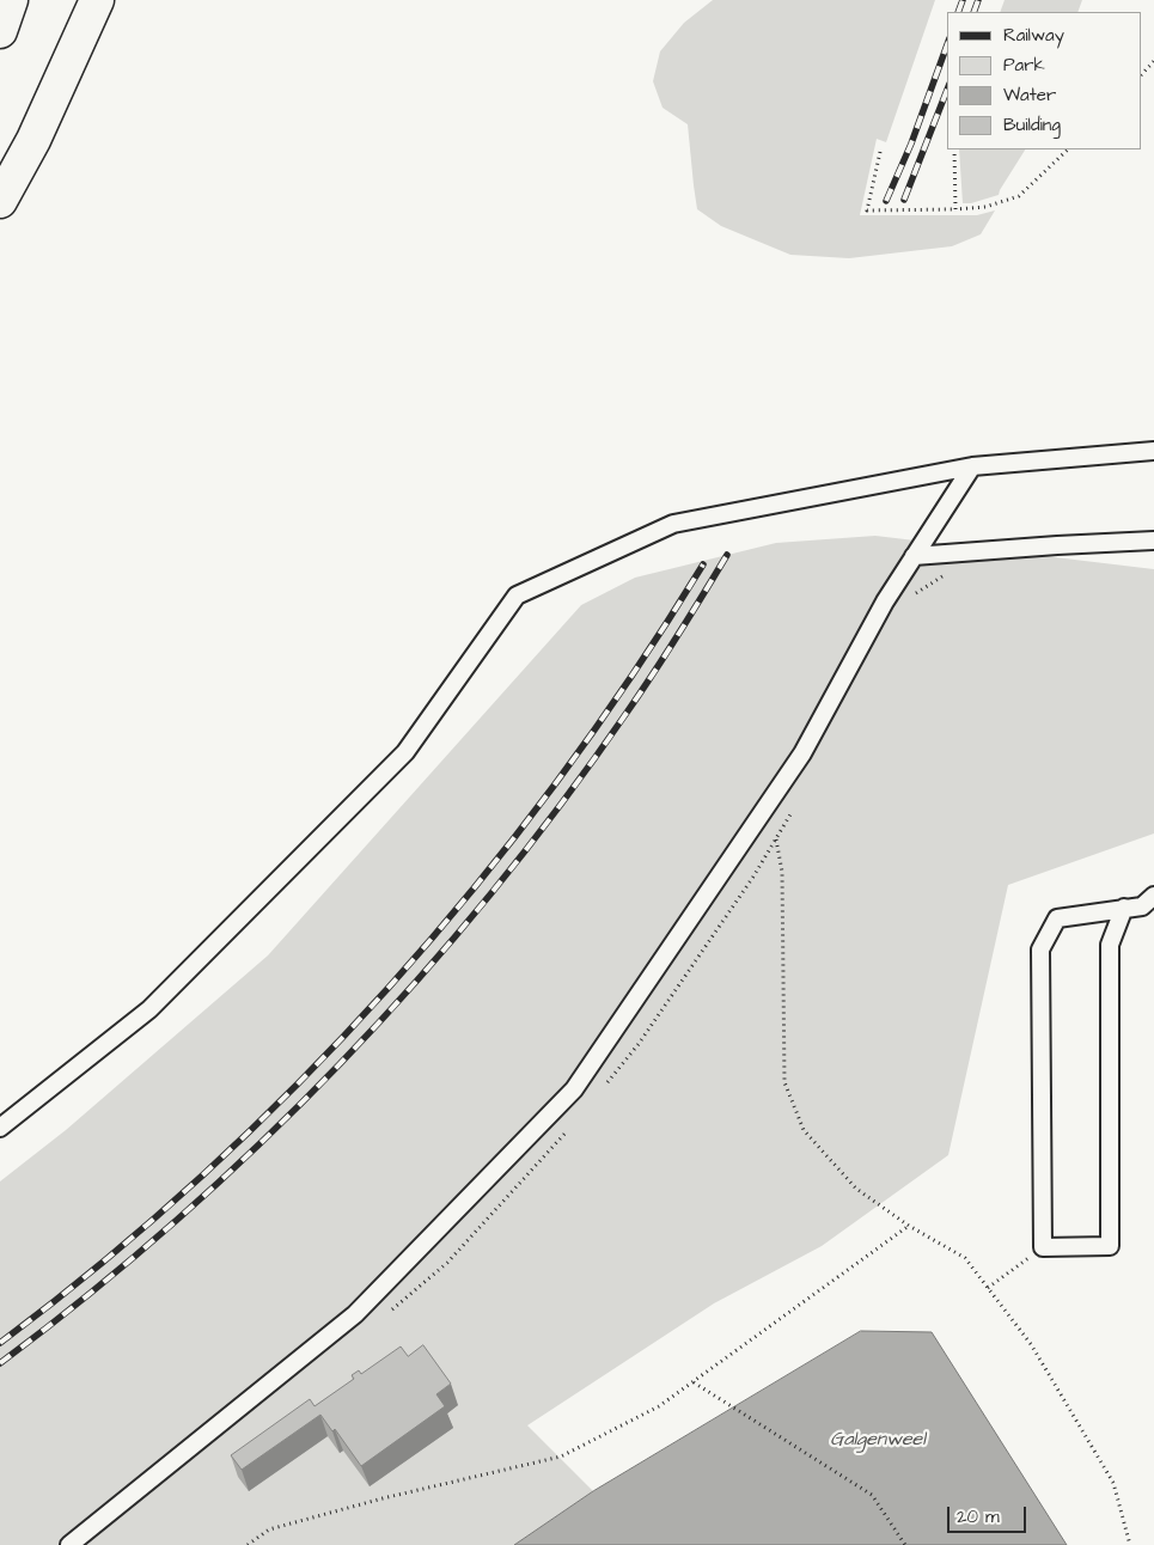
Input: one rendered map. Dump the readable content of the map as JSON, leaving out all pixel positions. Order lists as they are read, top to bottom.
{
  "water": ["Galgenweel"],
  "legend": [
    "Railway",
    "Park",
    "Water",
    "Building"
  ],
  "scale_bar": "20 m"
}
